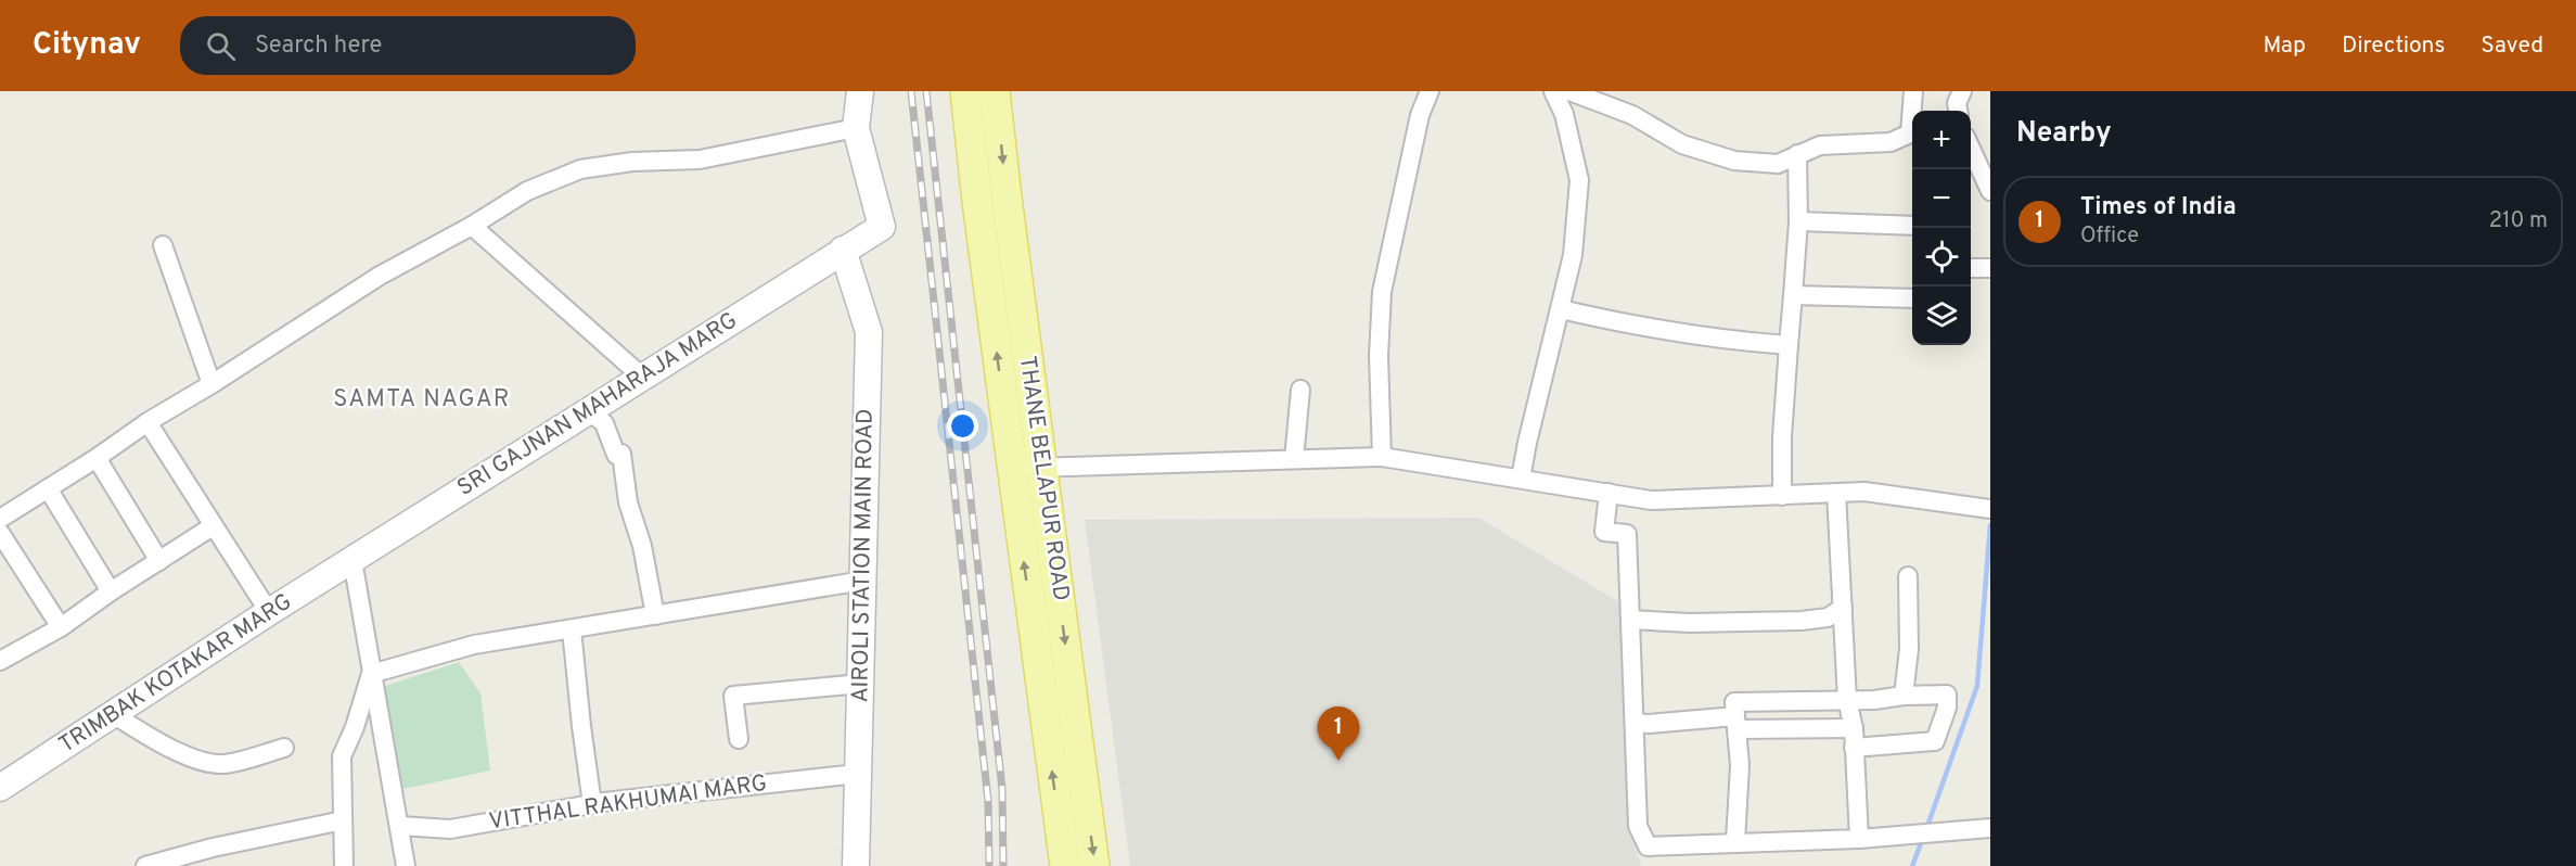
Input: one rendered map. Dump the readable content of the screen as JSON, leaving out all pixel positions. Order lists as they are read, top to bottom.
{
  "streets": {
    "main road": ["THANE BELAPUR ROAD"],
    "street": [
      "SRI GAJNAN MAHARAJA MARG",
      "AIROLI STATION MAIN ROAD",
      "TRIMBAK KOTAKAR MARG",
      "VITTHAL RAKHUMAI MARG"
    ]
  },
  "crossings": [
    ["SRI GAJNAN MAHARAJA MARG", "AIROLI STATION MAIN ROAD"],
    ["SRI GAJNAN MAHARAJA MARG", "TRIMBAK KOTAKAR MARG"],
    ["AIROLI STATION MAIN ROAD", "VITTHAL RAKHUMAI MARG"]
  ],
  "districts": ["SAMTA NAGAR"],
  "page": {
    "header": "Citynav",
    "search": "Search here",
    "nav": ["Map", "Directions", "Saved"],
    "heading": "Nearby",
    "map_buttons": ["+", "−"],
    "list": [
      {
        "mark": "1",
        "name": "Times of India",
        "note": "Office",
        "value": "210 m"
      }
    ],
    "pins": "1"
  }
}
